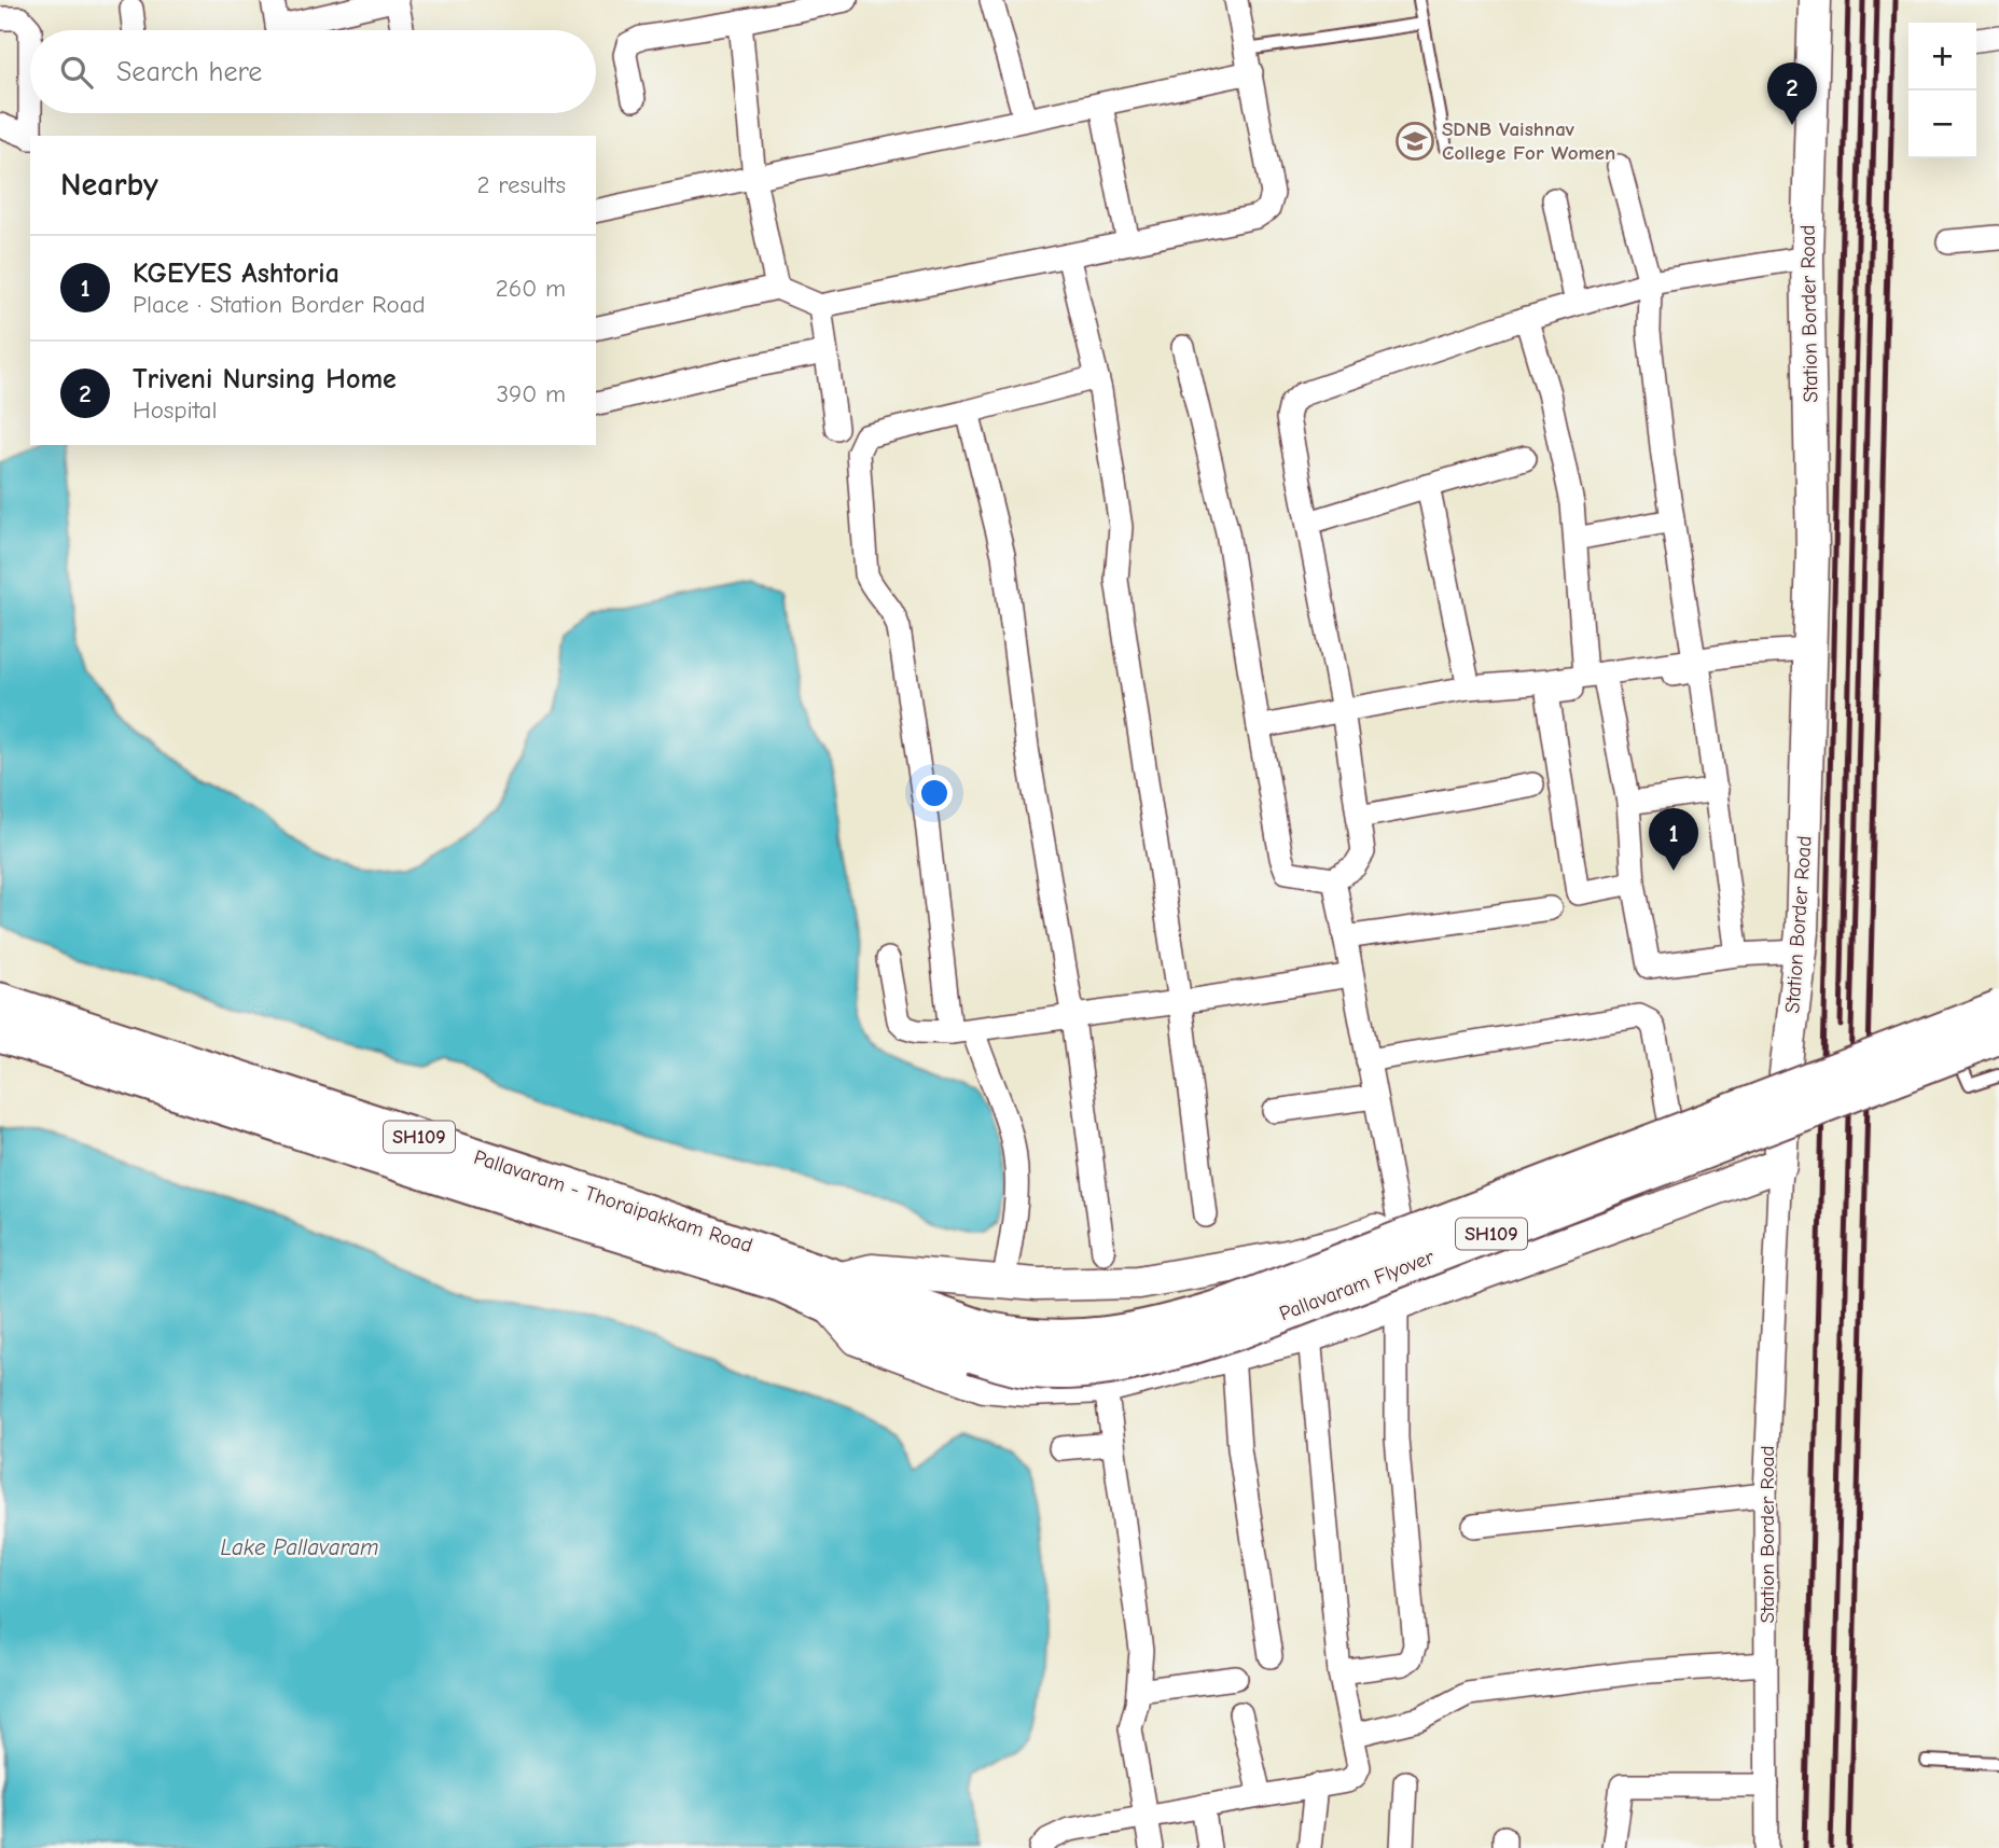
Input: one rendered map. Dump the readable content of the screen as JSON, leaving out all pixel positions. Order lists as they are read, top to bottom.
{
  "streets": {
    "main road": ["SH109", "Pallavaram - Thoraipakkam Road", "Pallavaram Flyover"],
    "street": ["Station Border Road"]
  },
  "crossings": [
    ["Pallavaram - Thoraipakkam Road", "Pallavaram Flyover"]
  ],
  "water": ["Lake Pallavaram"],
  "places": {
    "school or university": ["SDNB Vaishnav College For Women"]
  },
  "page": {
    "map_buttons": ["+", "−"],
    "search": "Search here",
    "pins": ["2", "1"],
    "heading": ["Nearby", "2 results"],
    "list": [
      {
        "mark": "1",
        "name": "KGEYES Ashtoria",
        "note": "Place · Station Border Road",
        "value": "260 m"
      },
      {
        "mark": "2",
        "name": "Triveni Nursing Home",
        "note": "Hospital",
        "value": "390 m"
      }
    ]
  }
}
